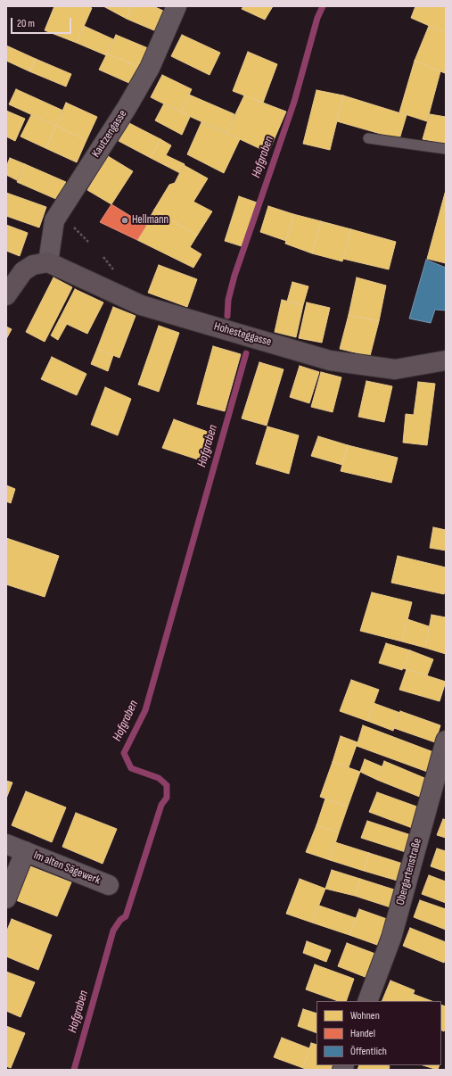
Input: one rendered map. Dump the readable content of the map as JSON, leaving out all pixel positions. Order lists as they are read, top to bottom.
{
  "streets": {
    "main road": ["Hohesteggasse"],
    "street": ["Kautzengasse", "Im alten Sägewerk", "Obergartenstraße"]
  },
  "crossings": [
    ["Kautzengasse", "Hohesteggasse"]
  ],
  "water": ["Hofgraben"],
  "places": ["Hellmann"],
  "legend": ["Wohnen", "Handel", "Öffentlich"],
  "scale_bar": "20 m"
}
